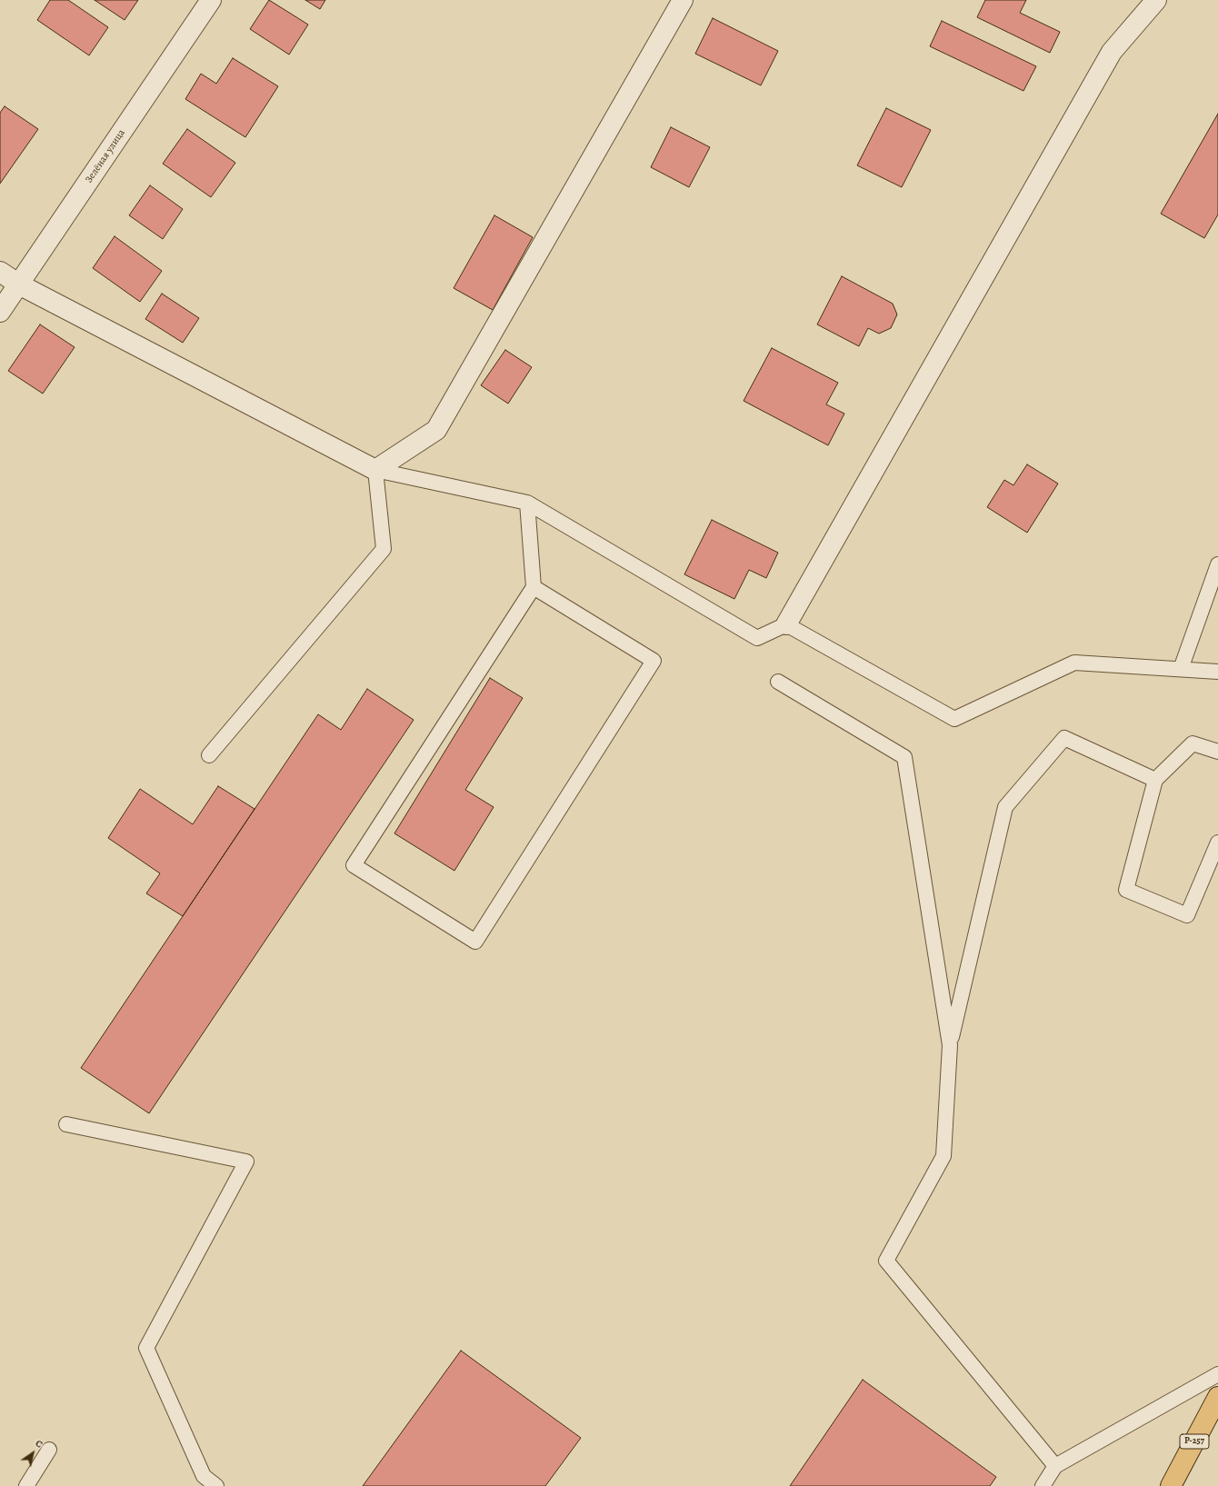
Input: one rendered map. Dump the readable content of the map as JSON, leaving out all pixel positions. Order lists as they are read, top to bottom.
{
  "streets": {
    "highway": ["Р-257"],
    "street": ["Зелёная улица"]
  },
  "north": "top right"
}
